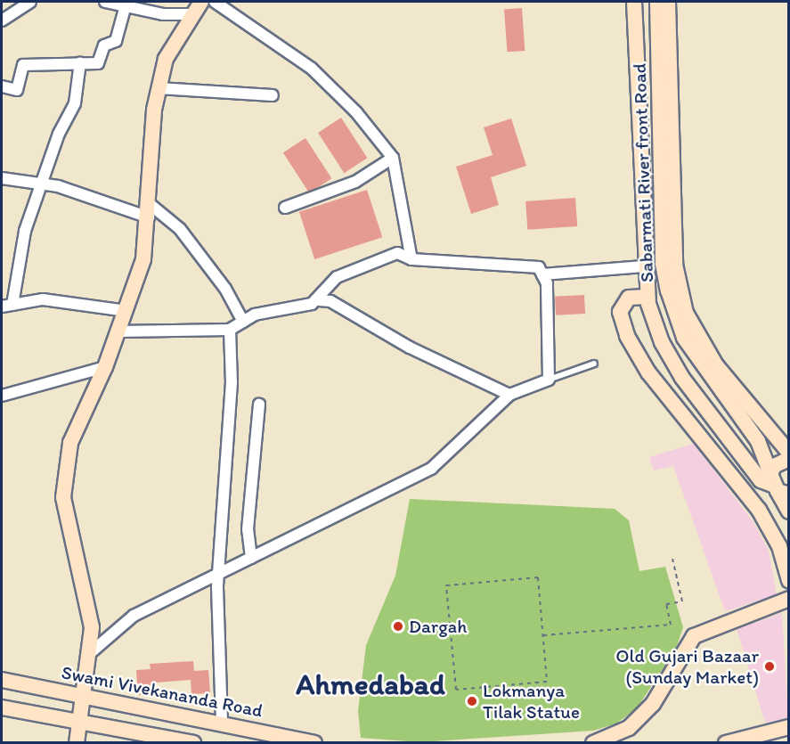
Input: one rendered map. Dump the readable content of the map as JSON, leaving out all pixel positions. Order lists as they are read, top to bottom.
{
  "streets": {
    "main road": ["Sabarmati River front Road", "Swami Vivekananda Road"]
  },
  "districts": ["Ahmedabad"],
  "places": ["Dargah", "Old Gujari Bazaar (Sunday Market)", "Lokmanya Tilak Statue"]
}
